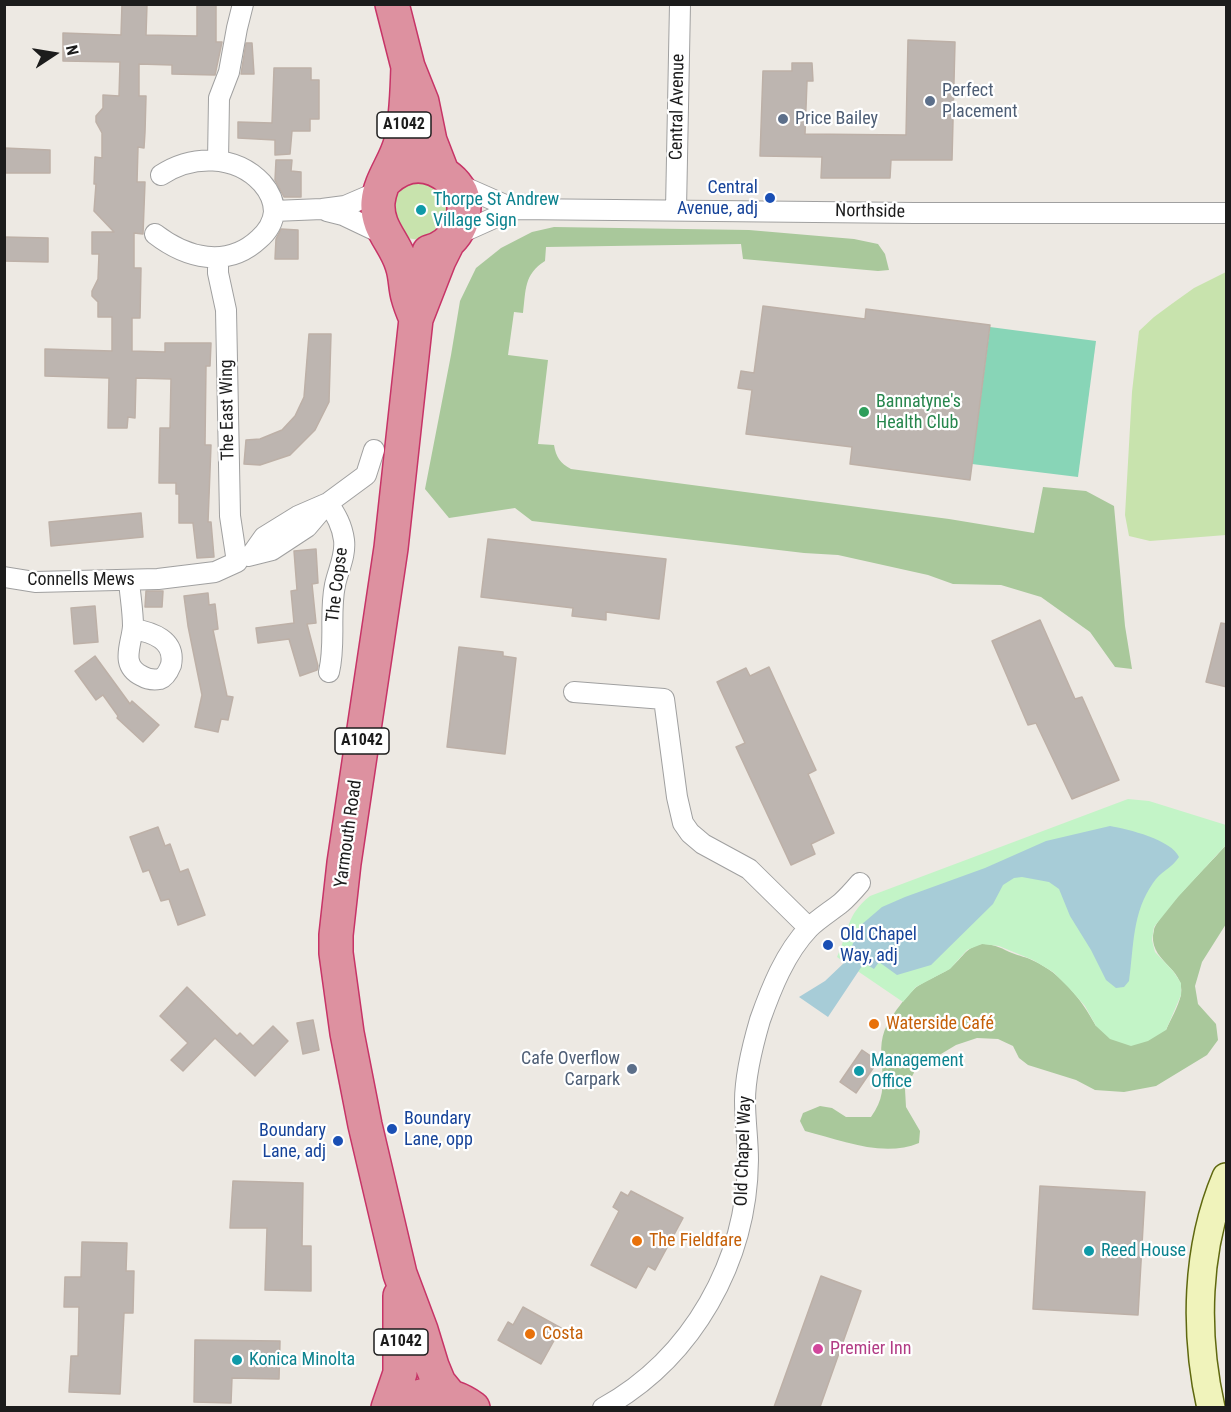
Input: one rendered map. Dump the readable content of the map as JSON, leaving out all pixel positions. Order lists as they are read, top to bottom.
{
  "streets": {
    "highway": ["A1042", "Yarmouth Road"],
    "street": [
      "Central Avenue",
      "Northside",
      "The East Wing",
      "Connells Mews",
      "The Copse",
      "Old Chapel Way"
    ]
  },
  "crossings": [
    ["Central Avenue", "Northside"],
    ["Northside", "Yarmouth Road"],
    ["The East Wing", "Connells Mews"]
  ],
  "places": [
    "Perfect Placement",
    "Price Bailey",
    "Central Avenue, adj",
    "Thorpe St Andrew Village Sign",
    "Bannatyne's Health Club",
    "Old Chapel Way, adj",
    "Waterside Café",
    "Cafe Overflow Carpark",
    "Management Office",
    "Boundary Lane, opp",
    "Boundary Lane, adj",
    "The Fieldfare",
    "Reed House",
    "Costa",
    "Premier Inn",
    "Konica Minolta"
  ],
  "north": "right"
}
